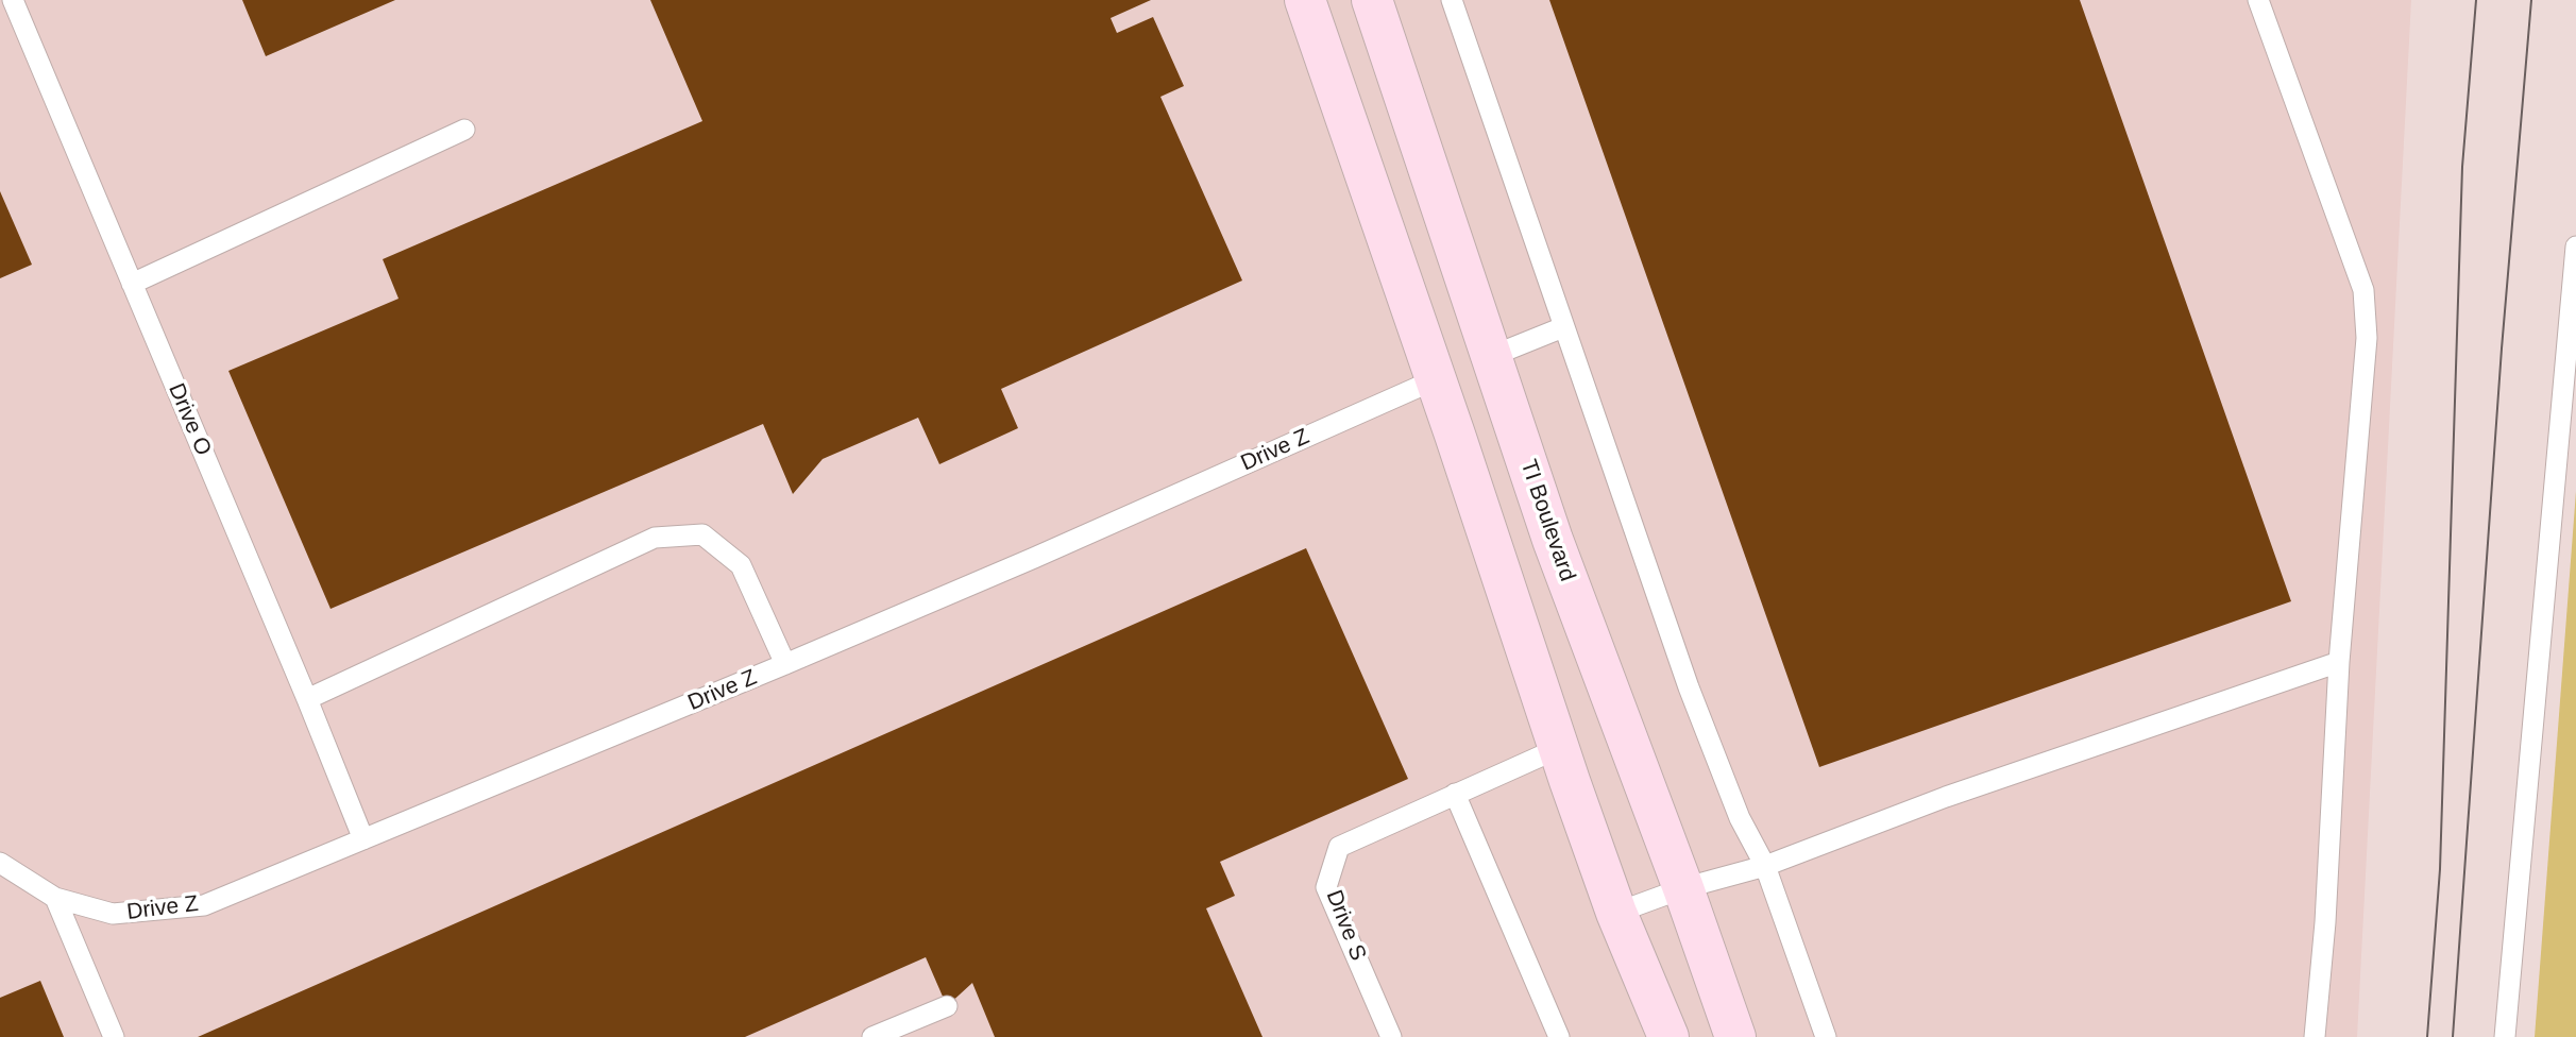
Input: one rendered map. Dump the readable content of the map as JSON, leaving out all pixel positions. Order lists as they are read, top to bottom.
{
  "streets": {
    "street": ["TI Boulevard"],
    "lane": ["Drive O", "Drive Z", "Drive S"]
  },
  "crossings": [
    ["Drive O", "Drive Z"]
  ]
}
